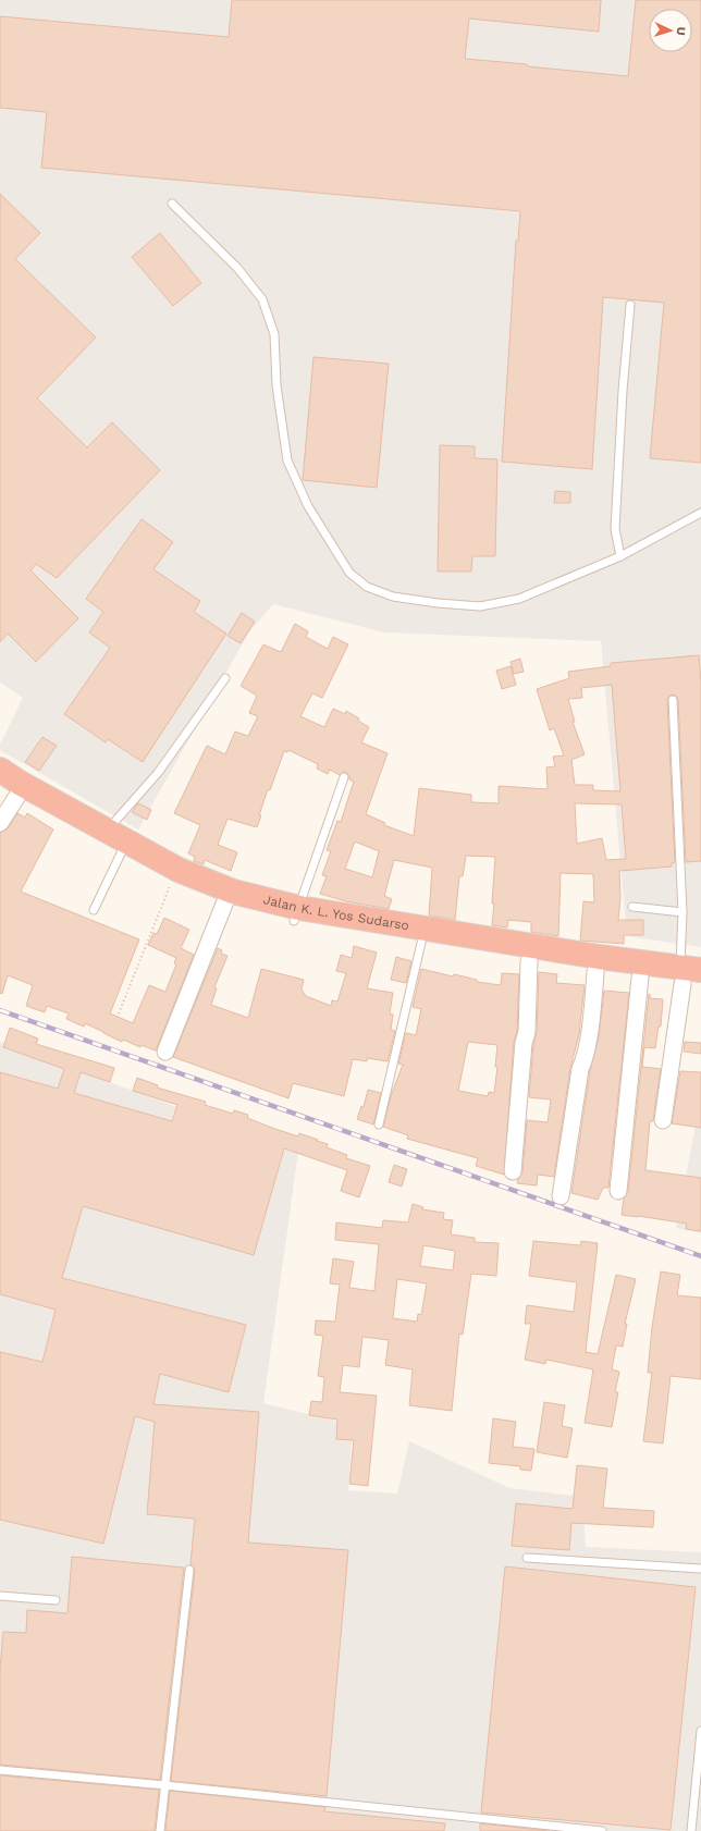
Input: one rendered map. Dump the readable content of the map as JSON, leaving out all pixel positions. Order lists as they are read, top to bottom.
{
  "streets": {
    "highway": ["Jalan K. L. Yos Sudarso"]
  },
  "north": "right"
}
